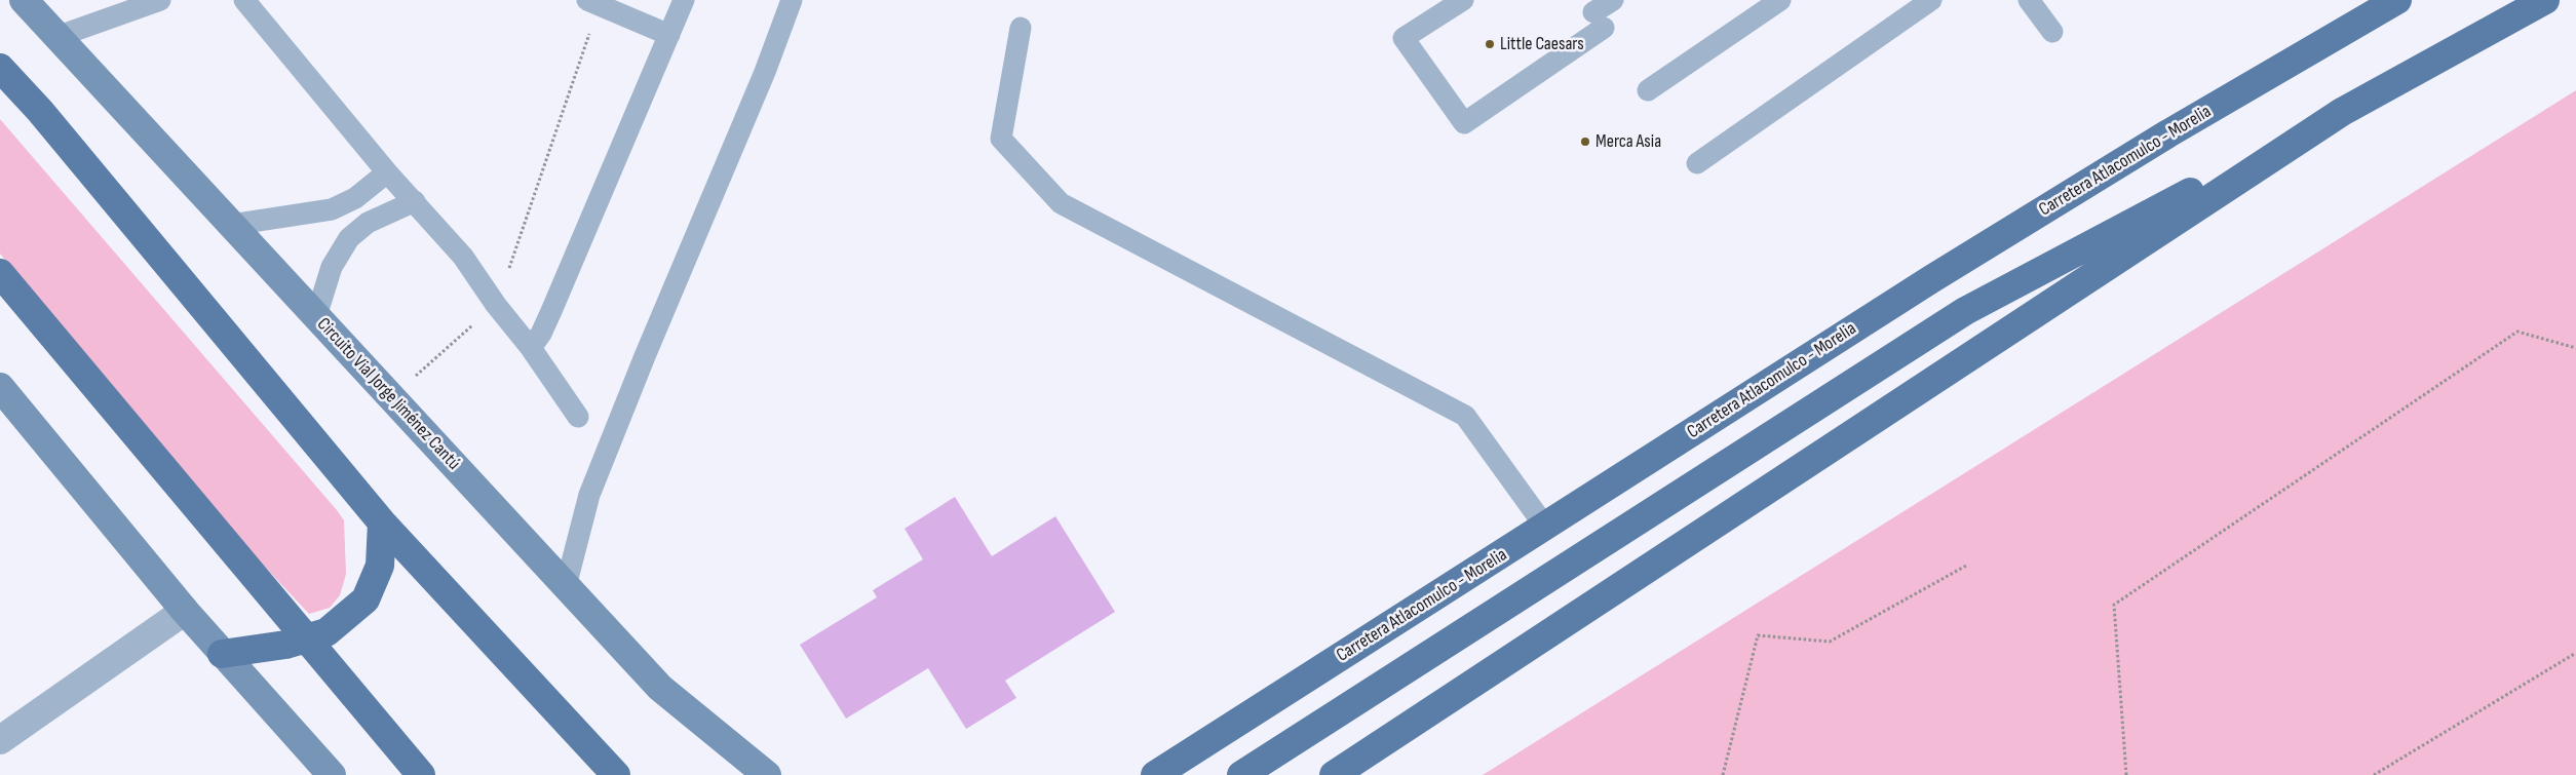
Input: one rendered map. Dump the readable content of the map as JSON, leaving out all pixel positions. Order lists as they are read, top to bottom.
{
  "streets": {
    "main road": ["Carretera Atlacomulco - Morelia"],
    "street": ["Circuito Vial Jorge Jiménez Cantú"]
  },
  "places": ["Little Caesars", "Merca Asia"]
}
